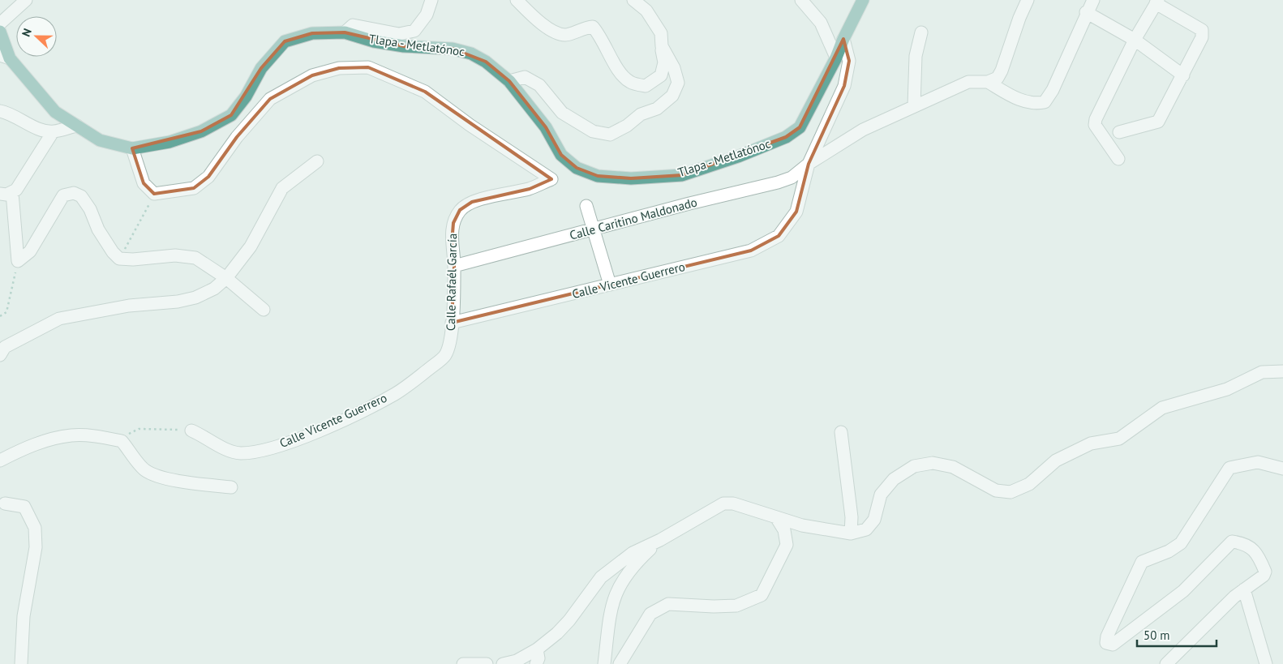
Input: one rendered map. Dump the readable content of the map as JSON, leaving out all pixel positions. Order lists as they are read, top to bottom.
{
  "streets": {
    "main road": ["Tlapa - Metlatónoc"],
    "street": ["Calle Caritino Maldonado", "Calle Vicente Guerrero", "Calle Rafaél García"]
  },
  "crossings": [
    ["Calle Caritino Maldonado", "Calle Vicente Guerrero"],
    ["Calle Caritino Maldonado", "Calle Rafaél García"],
    ["Calle Vicente Guerrero", "Calle Rafaél García"]
  ],
  "scale_bar": "50 m",
  "north": "left"
}
